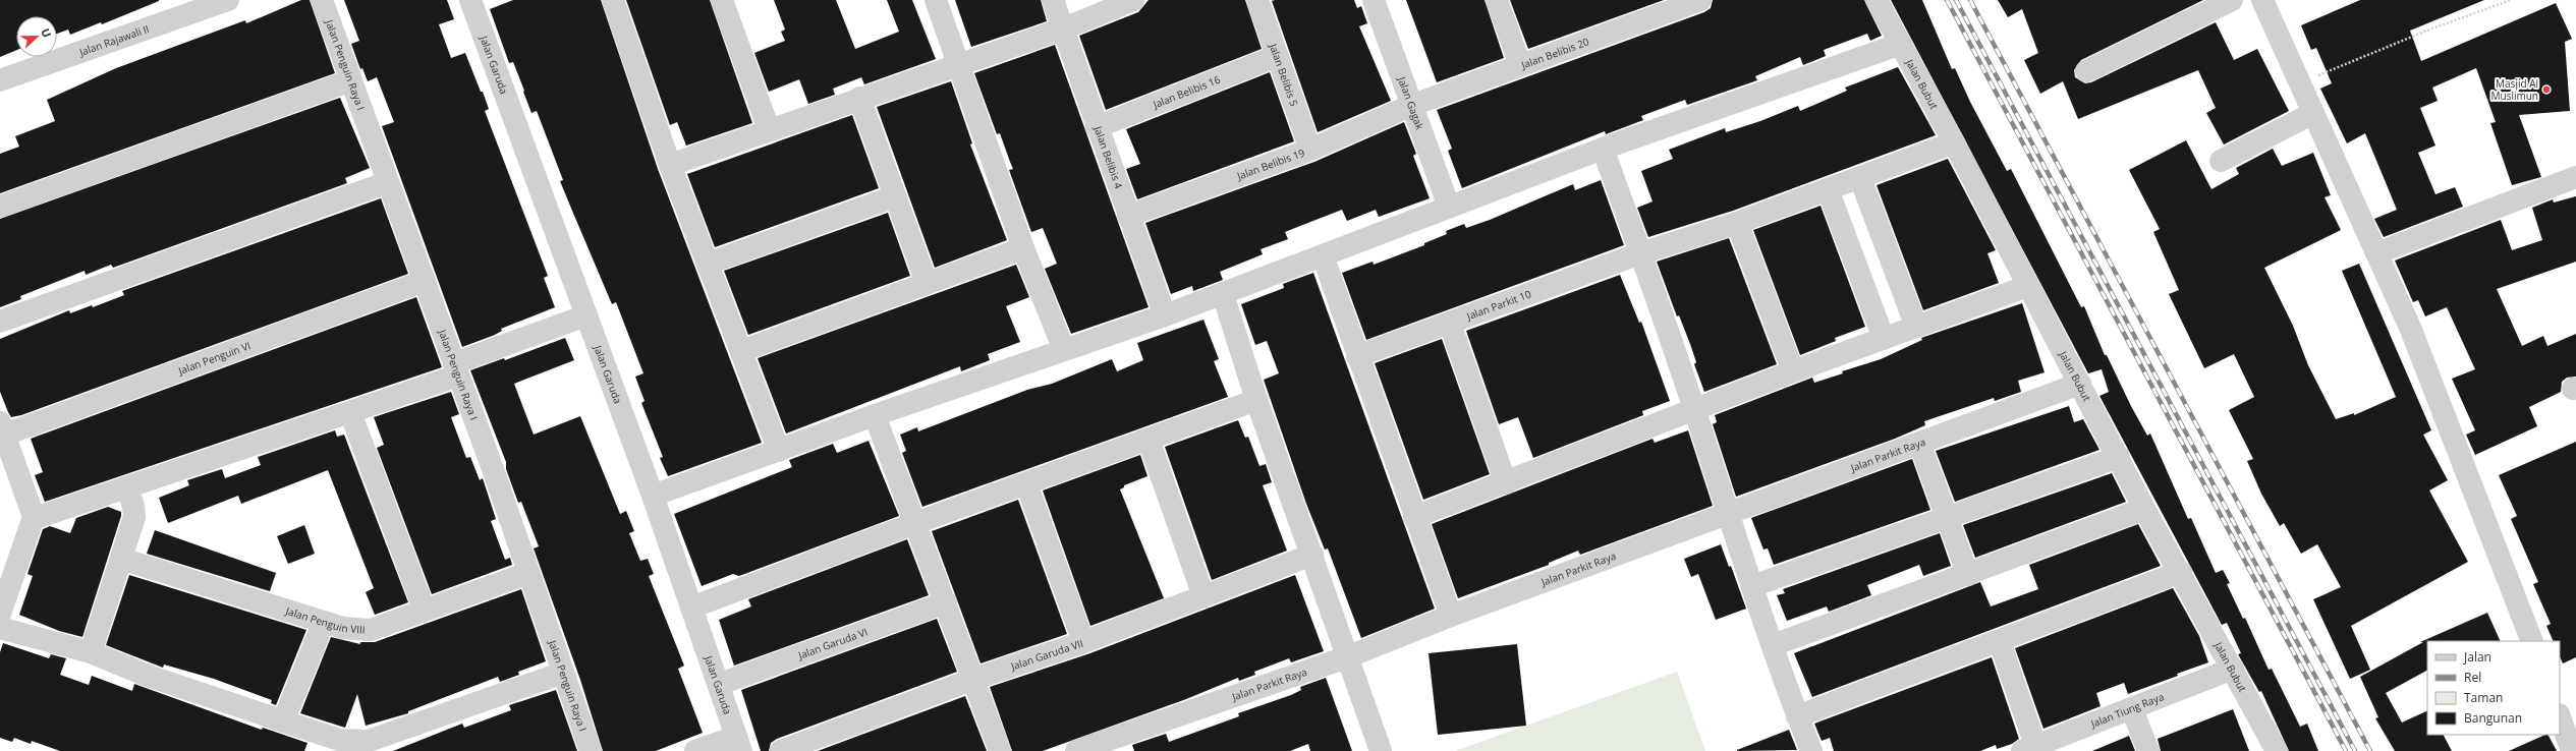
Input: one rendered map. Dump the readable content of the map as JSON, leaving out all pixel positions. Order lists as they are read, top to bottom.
{
  "streets": {
    "street": [
      "Jalan Rajawali II",
      "Jalan Belibis 20",
      "Jalan Penguin Raya I",
      "Jalan Garuda",
      "Jalan Belibis 5",
      "Jalan Bubut",
      "Jalan Belibis 16",
      "Jalan Gagak",
      "Jalan Belibis 4",
      "Jalan Belibis 19",
      "Jalan Parkit 10",
      "Jalan Penguin VI",
      "Jalan Parkit Raya",
      "Jalan Penguin VIII",
      "Jalan Garuda VI",
      "Jalan Garuda VII",
      "Jalan Tiung Raya"
    ]
  },
  "crossings": [
    ["Jalan Belibis 20", "Jalan Gagak"],
    ["Jalan Belibis 20", "Jalan Belibis 19"],
    ["Jalan Penguin Raya I", "Jalan Penguin VI"],
    ["Jalan Penguin Raya I", "Jalan Penguin VIII"],
    ["Jalan Garuda", "Jalan Garuda VI"],
    ["Jalan Belibis 5", "Jalan Belibis 16"],
    ["Jalan Belibis 5", "Jalan Belibis 19"],
    ["Jalan Bubut", "Jalan Parkit 10"],
    ["Jalan Bubut", "Jalan Parkit Raya"],
    ["Jalan Bubut", "Jalan Tiung Raya"],
    ["Jalan Belibis 16", "Jalan Belibis 4"],
    ["Jalan Gagak", "Jalan Belibis 19"],
    ["Jalan Belibis 4", "Jalan Belibis 19"]
  ],
  "places": ["Masjid Al Muslimun"],
  "legend": [
    "Jalan",
    "Rel",
    "Taman",
    "Bangunan"
  ],
  "north": "right"
}
